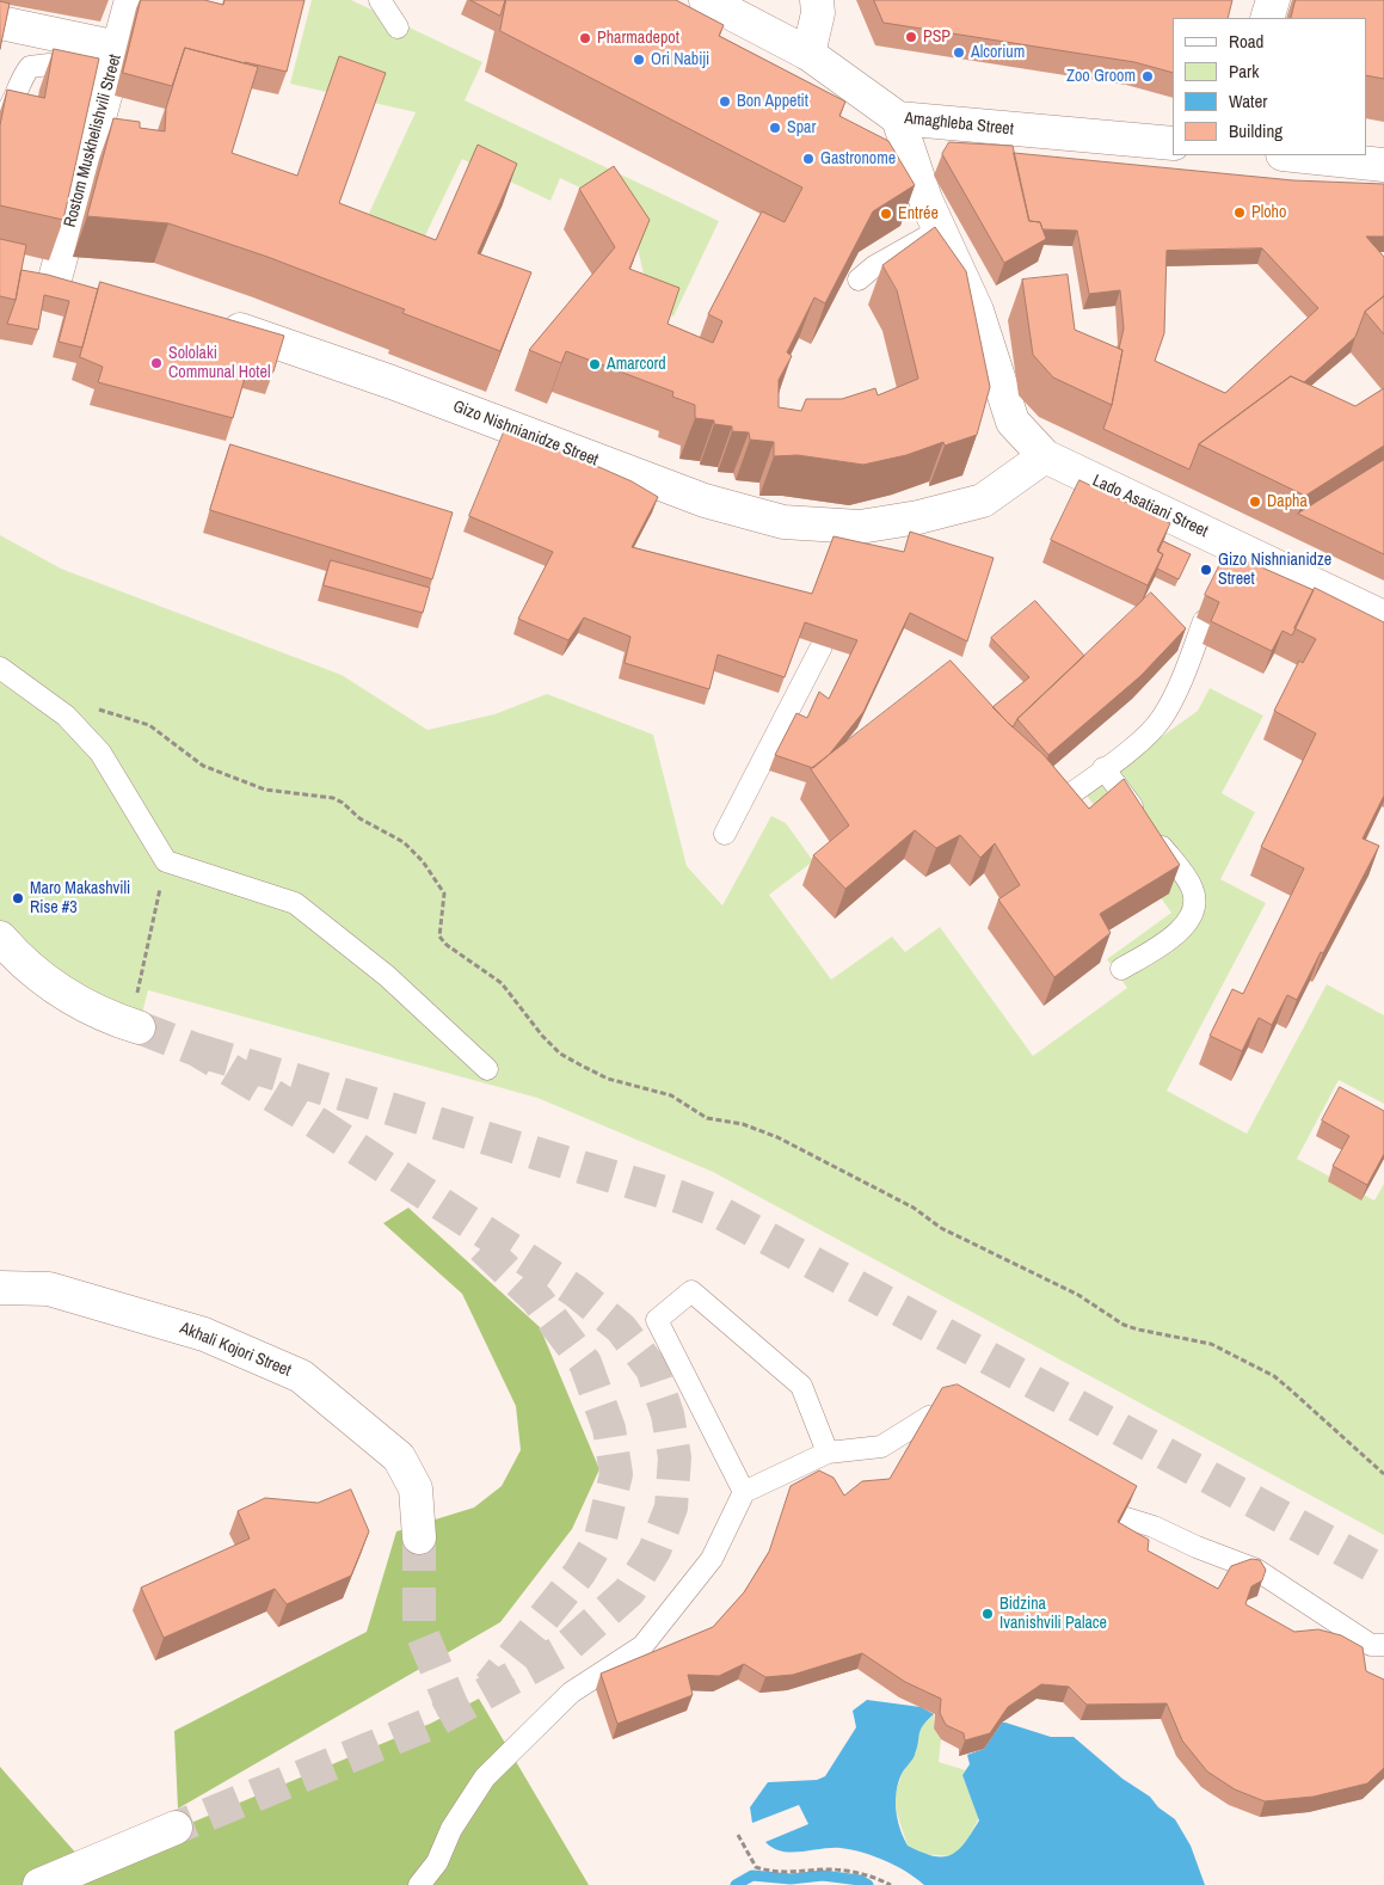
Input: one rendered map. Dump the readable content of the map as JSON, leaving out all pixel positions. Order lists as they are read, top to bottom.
{
  "streets": {
    "street": [
      "Amaghleba Street",
      "Rostom Muskhelishvili Street",
      "Gizo Nishnianidze Street",
      "Lado Asatiani Street",
      "Akhali Kojori Street"
    ]
  },
  "crossings": [
    ["Gizo Nishnianidze Street", "Lado Asatiani Street"]
  ],
  "places": [
    "PSP",
    "Pharmadepot",
    "Alcorium",
    "Ori Nabiji",
    "Zoo Groom",
    "Bon Appetit",
    "Spar",
    "Gastronome",
    "Ploho",
    "Entrée",
    "Sololaki Communal Hotel",
    "Amarcord",
    "Dapha",
    "Gizo Nishnianidze Street",
    "Maro Makashvili Rise #3",
    "Bidzina Ivanishvili Palace"
  ],
  "legend": [
    "Road",
    "Park",
    "Water",
    "Building"
  ]
}
